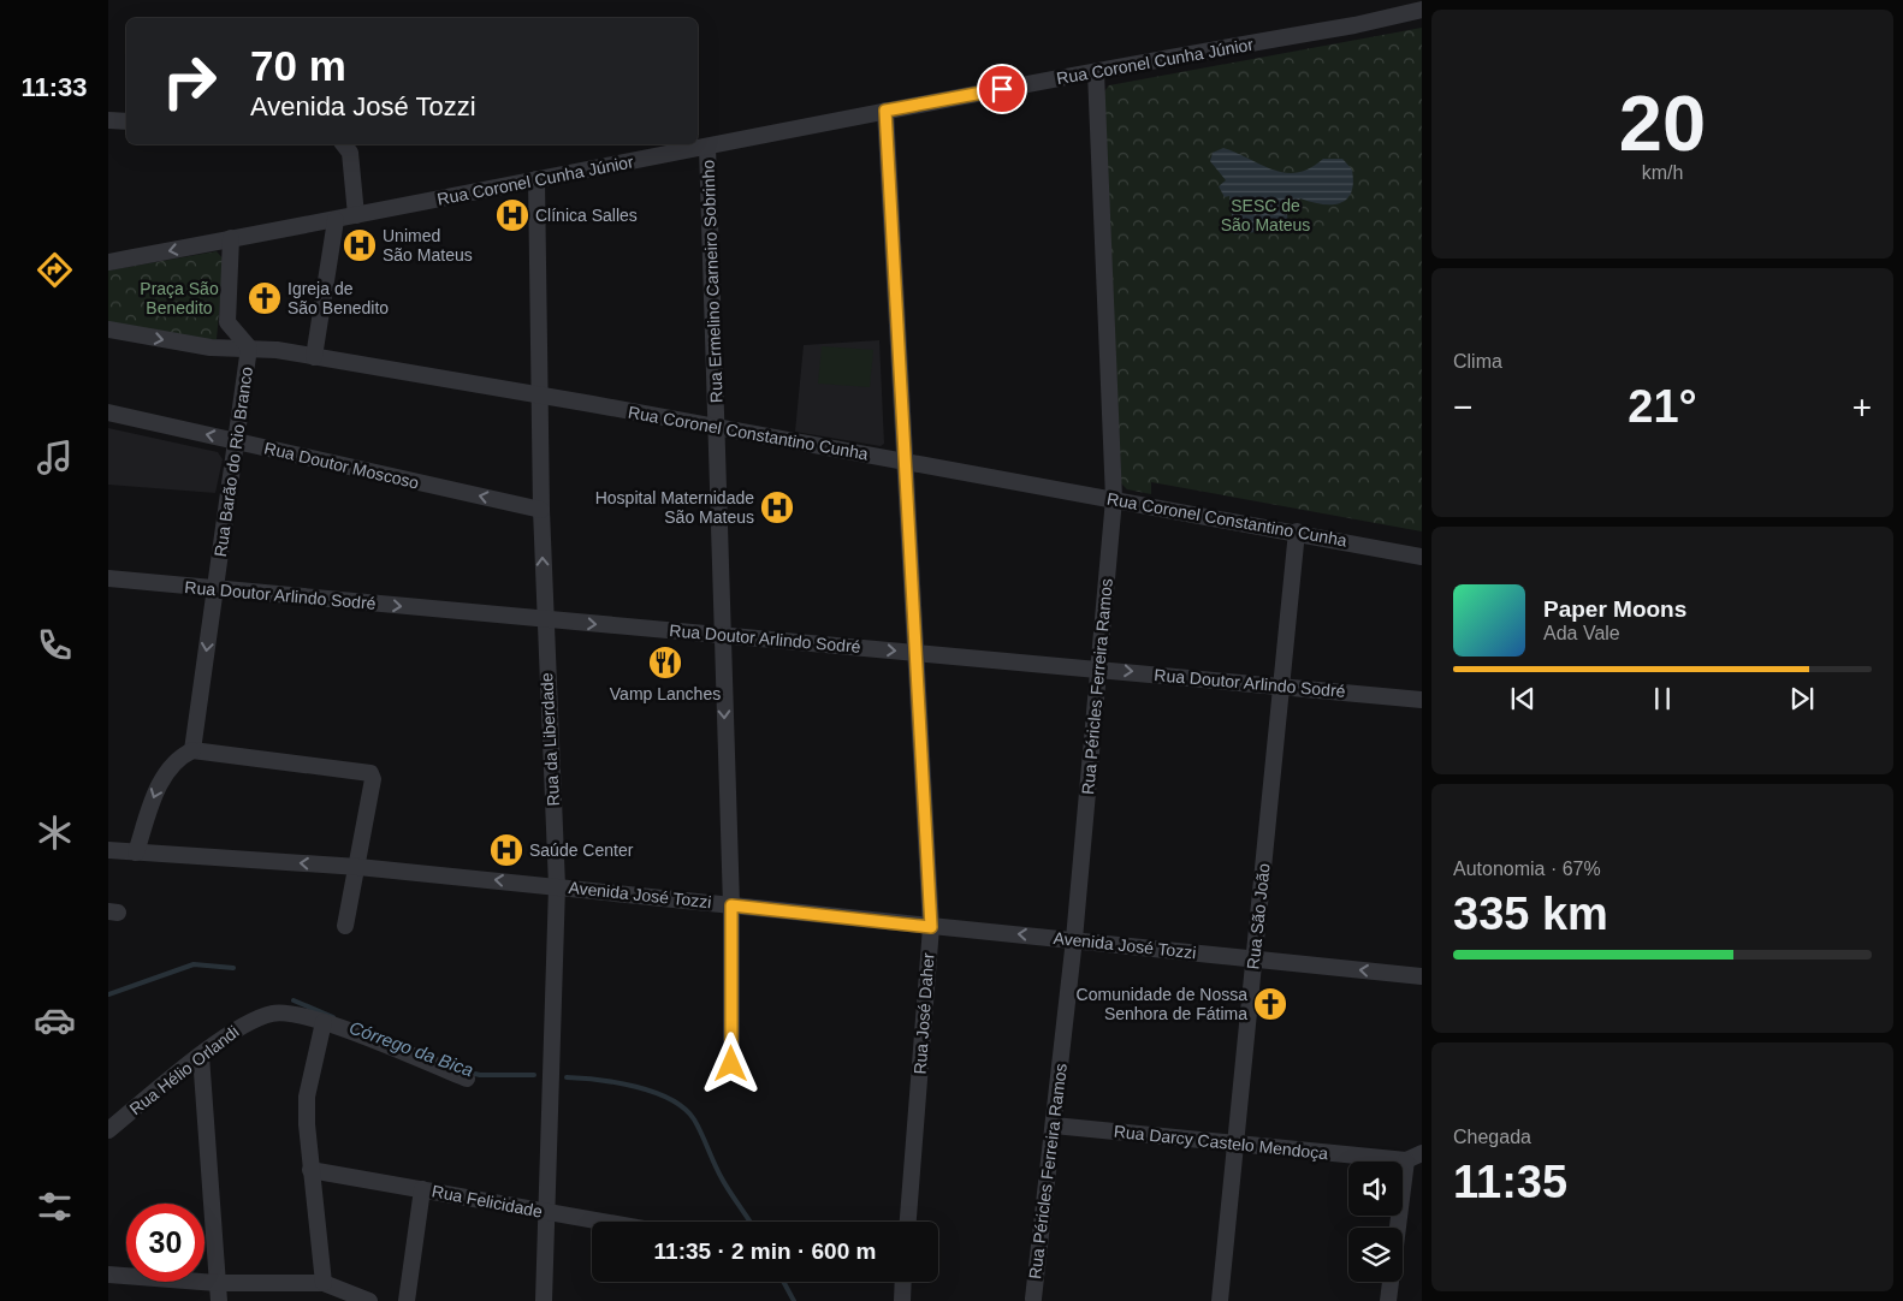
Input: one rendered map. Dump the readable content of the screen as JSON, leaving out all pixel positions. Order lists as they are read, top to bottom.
{
  "streets": {
    "street": [
      "Rua Coronel Cunha Júnior",
      "Rua Ermelino Carneiro Sobrinho",
      "Rua Coronel Constantino Cunha",
      "Rua Barão do Rio Branco",
      "Rua Doutor Moscoso",
      "Rua Doutor Arlindo Sodré",
      "Rua Péricles Ferreira Ramos",
      "Rua da Liberdade",
      "Avenida José Tozzi",
      "Rua São João",
      "Rua José Daher",
      "Rua Hélio Orlandi",
      "Rua Darcy Castelo Mendoça",
      "Rua Felicidade"
    ]
  },
  "crossings": [
    ["Rua Coronel Cunha Júnior", "Rua Ermelino Carneiro Sobrinho"],
    ["Rua Coronel Cunha Júnior", "Rua Péricles Ferreira Ramos"],
    ["Rua Coronel Cunha Júnior", "Rua da Liberdade"],
    ["Rua Coronel Cunha Júnior", "Rua José Daher"],
    ["Rua Ermelino Carneiro Sobrinho", "Rua Coronel Constantino Cunha"],
    ["Rua Ermelino Carneiro Sobrinho", "Rua Doutor Arlindo Sodré"],
    ["Rua Ermelino Carneiro Sobrinho", "Avenida José Tozzi"],
    ["Rua Coronel Constantino Cunha", "Rua Barão do Rio Branco"],
    ["Rua Coronel Constantino Cunha", "Rua Péricles Ferreira Ramos"],
    ["Rua Coronel Constantino Cunha", "Rua da Liberdade"],
    ["Rua Coronel Constantino Cunha", "Rua São João"],
    ["Rua Coronel Constantino Cunha", "Rua José Daher"],
    ["Rua Barão do Rio Branco", "Rua Doutor Moscoso"],
    ["Rua Barão do Rio Branco", "Rua Doutor Arlindo Sodré"],
    ["Rua Doutor Moscoso", "Rua da Liberdade"],
    ["Rua Doutor Arlindo Sodré", "Rua Péricles Ferreira Ramos"],
    ["Rua Doutor Arlindo Sodré", "Rua da Liberdade"],
    ["Rua Doutor Arlindo Sodré", "Rua São João"],
    ["Rua Doutor Arlindo Sodré", "Rua José Daher"],
    ["Rua Péricles Ferreira Ramos", "Avenida José Tozzi"],
    ["Rua Péricles Ferreira Ramos", "Rua Darcy Castelo Mendoça"],
    ["Rua da Liberdade", "Avenida José Tozzi"],
    ["Rua da Liberdade", "Rua Felicidade"],
    ["Avenida José Tozzi", "Rua São João"],
    ["Avenida José Tozzi", "Rua José Daher"],
    ["Rua São João", "Rua Darcy Castelo Mendoça"]
  ],
  "one_way": [
    "Rua Barão do Rio Branco",
    "Rua Doutor Moscoso",
    "Rua Doutor Arlindo Sodré",
    "Avenida José Tozzi"
  ],
  "water": ["Córrego da Bica"],
  "parks": ["SESC de São Mateus", "Praça São Benedito"],
  "places": {
    "hospital": [
      "Clínica Salles",
      "Unimed São Mateus",
      "Hospital Maternidade São Mateus",
      "Saúde Center"
    ],
    "church": ["Igreja de São Benedito", "Comunidade de Nossa Senhora de Fátima"],
    "restaurant": ["Vamp Lanches"]
  },
  "page": {
    "tabs": "11:33",
    "tile": [
      ["20", "km/h"],
      "Clima",
      ["Autonomia · 67%", "335 km"],
      ["Chegada", "11:35"]
    ],
    "turn": ["70 m", "Avenida José Tozzi"],
    "heat": ["−", "21°", "+"],
    "song": ["Paper Moons", "Ada Vale"],
    "limit": "30",
    "trip": "11:35 · 2 min · 600 m"
  }
}
